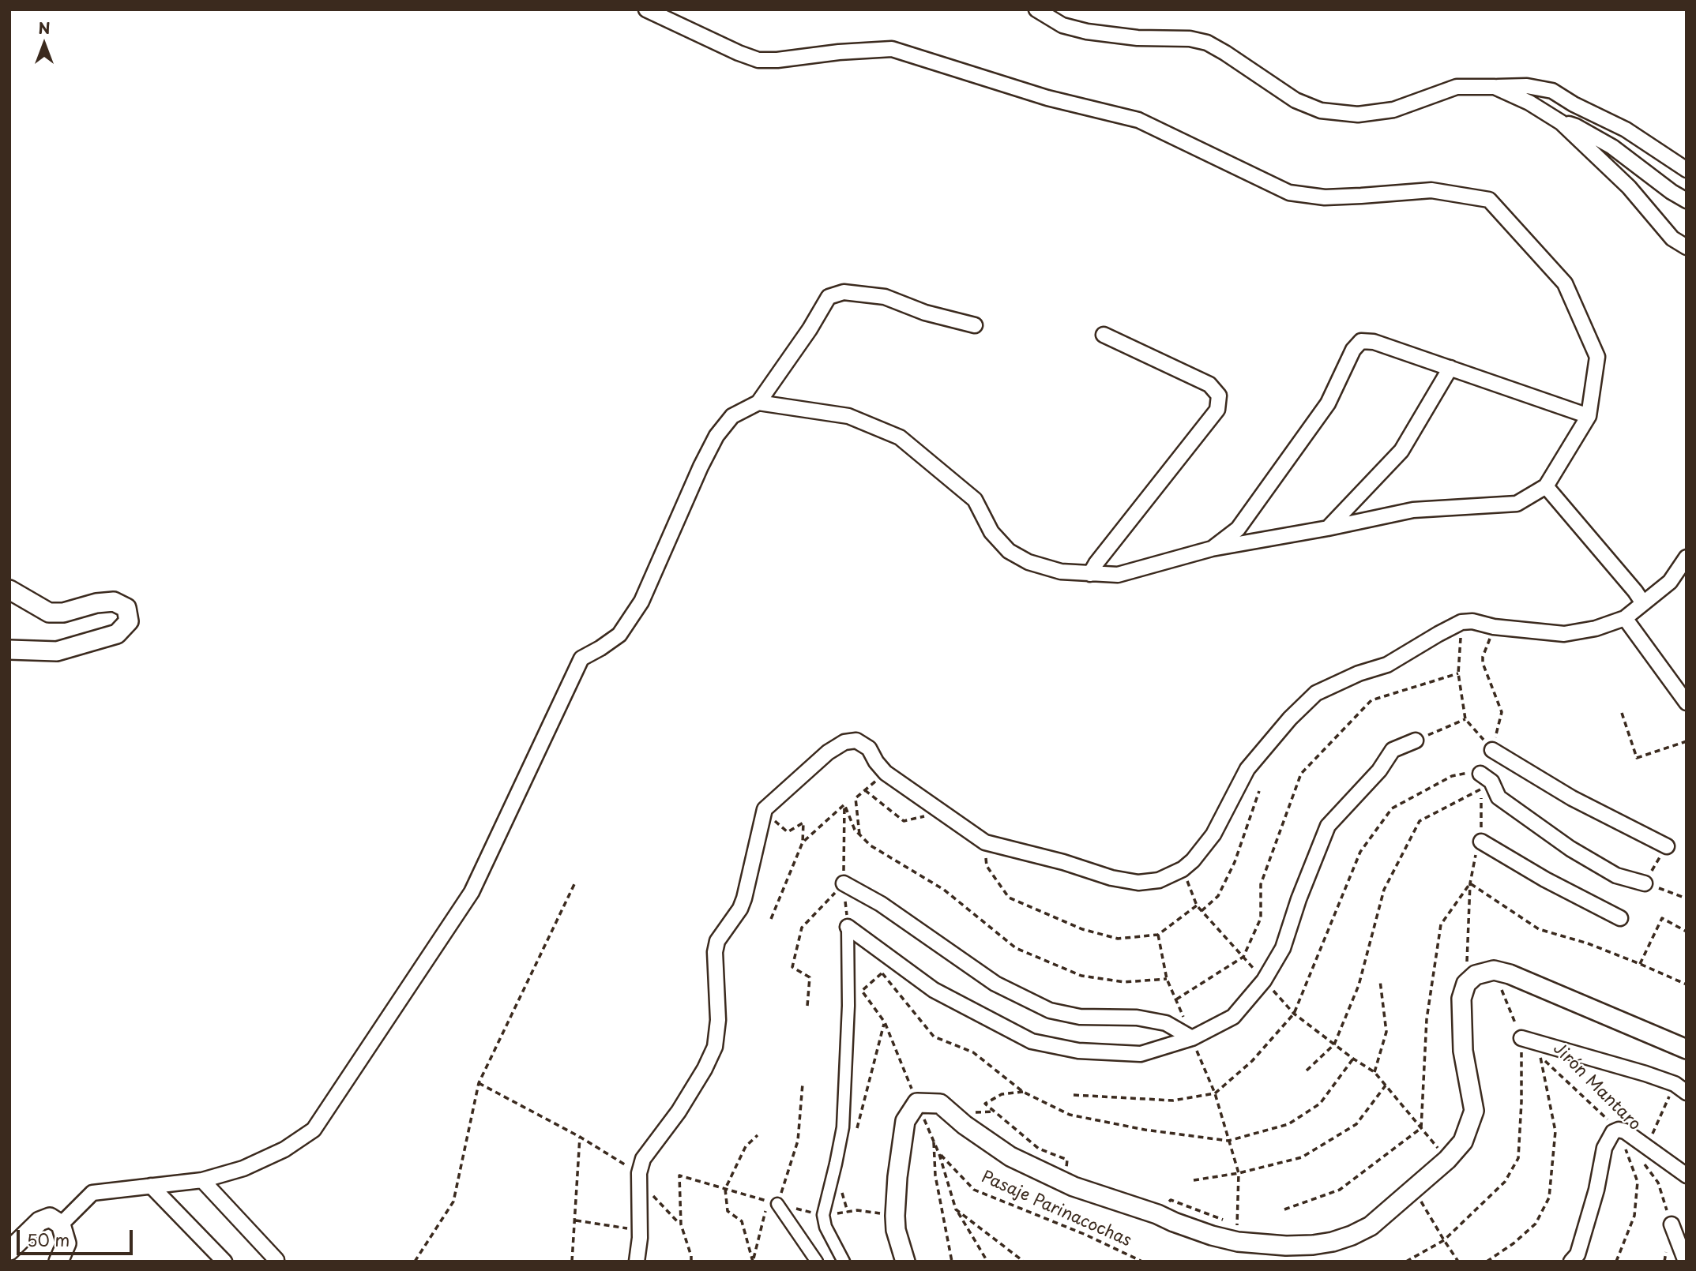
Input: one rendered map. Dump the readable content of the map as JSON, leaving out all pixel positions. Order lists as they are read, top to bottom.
{
  "streets": {
    "path": ["Jirón Mantaro", "Pasaje Parinacochas"]
  },
  "scale_bar": "50 m",
  "north": "top"
}
